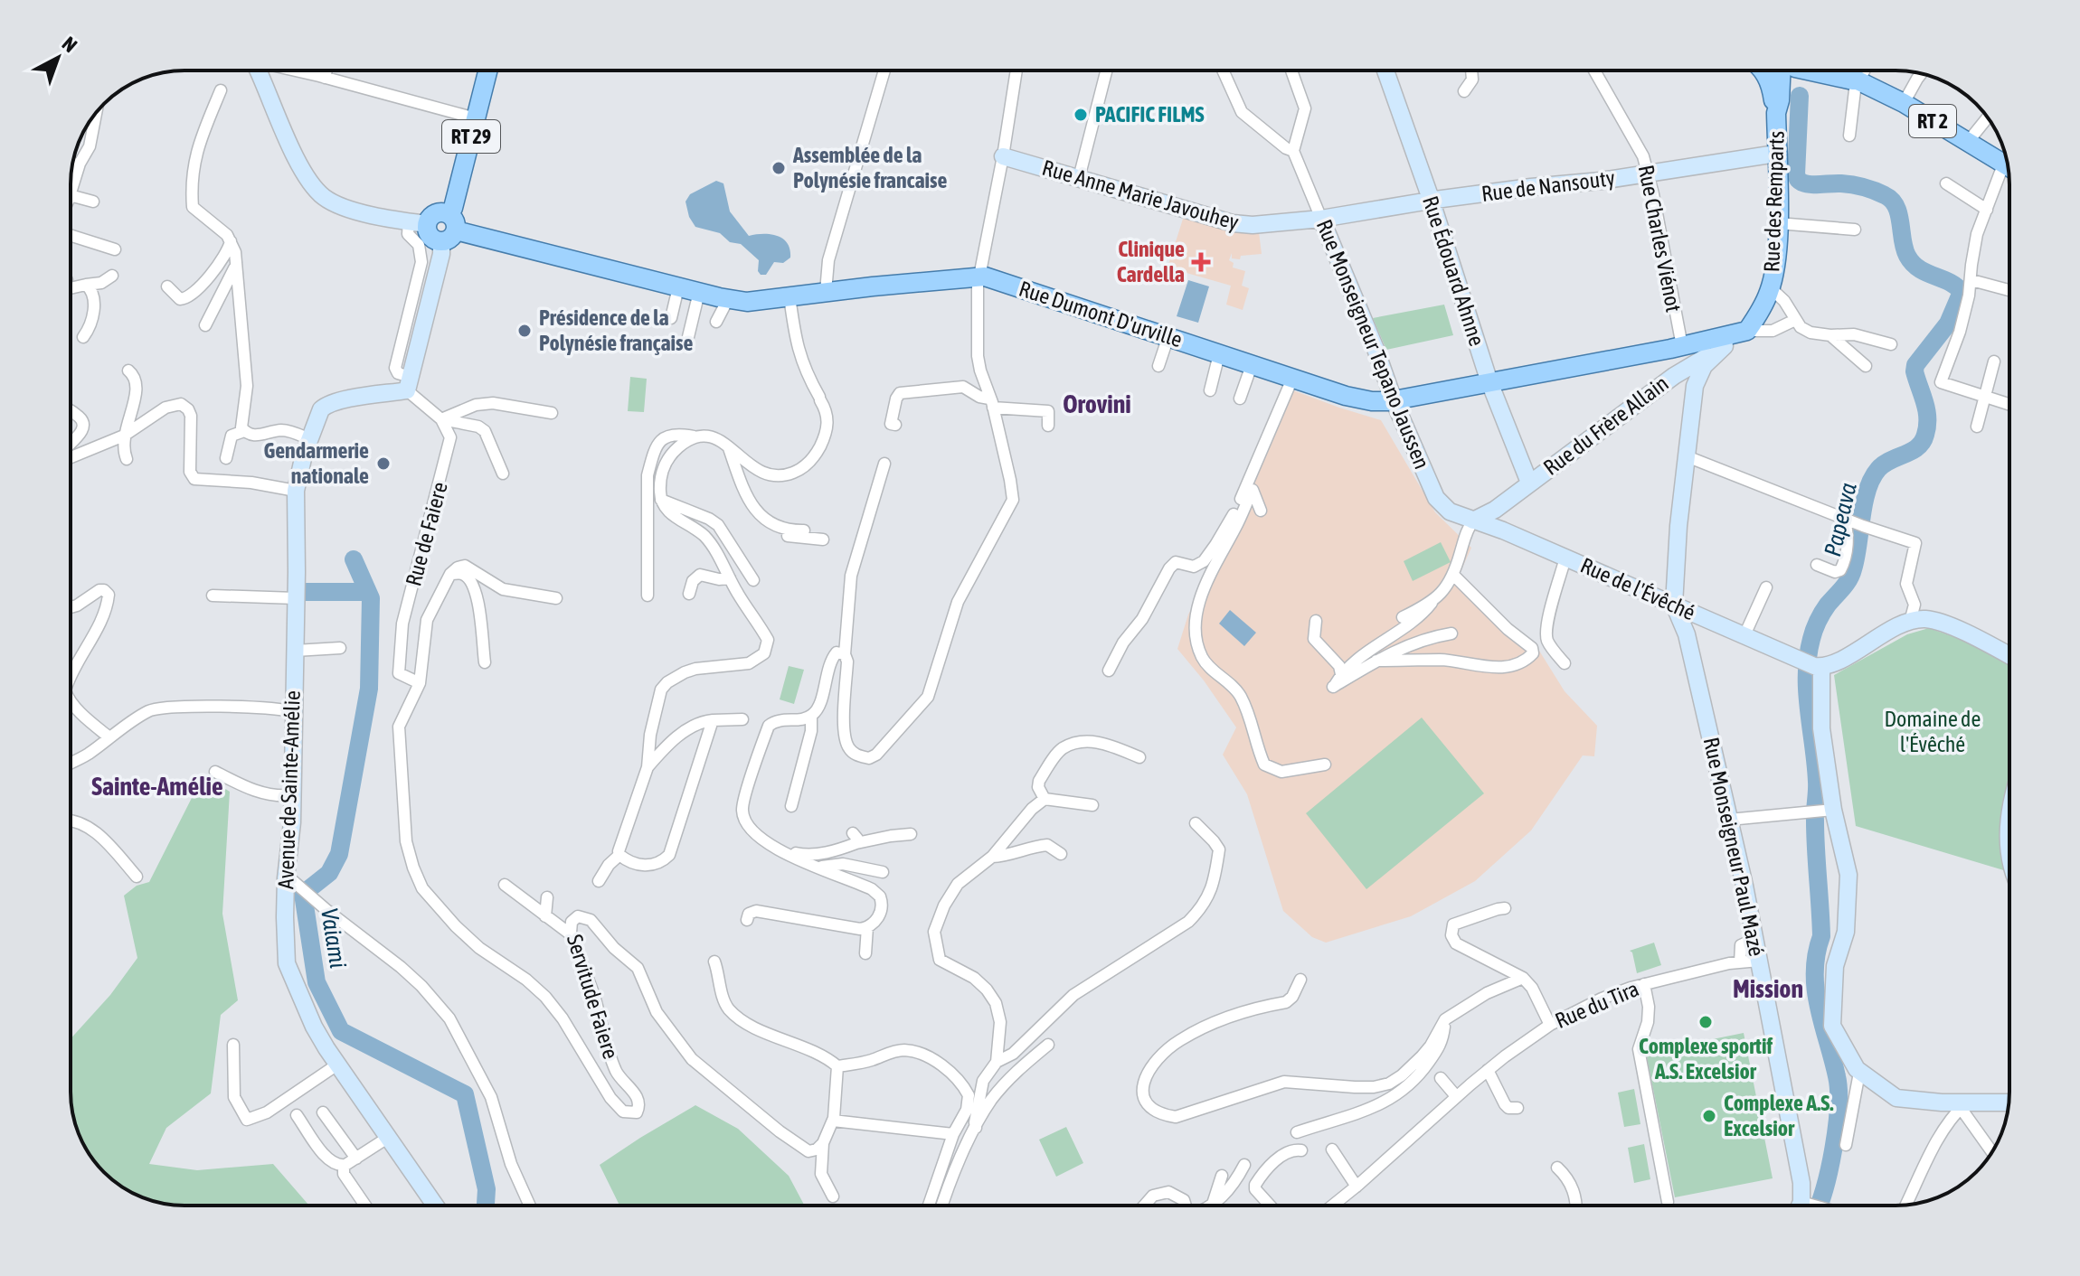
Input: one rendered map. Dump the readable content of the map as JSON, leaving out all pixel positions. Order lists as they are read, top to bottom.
{
  "streets": {
    "main road": [
      "RT 2",
      "RT 29",
      "Rue des Remparts",
      "Rue Dumont D'urville"
    ],
    "street": [
      "Rue de Nansouty",
      "Rue Anne Marie Javouhey",
      "Rue Charles Viénot",
      "Rue Édouard Ahnne",
      "Rue Monseigneur Tepano Jaussen",
      "Rue du Frère Allain",
      "Rue de Faiere",
      "Rue de l'Évêché",
      "Avenue de Sainte-Amélie",
      "Rue Monseigneur Paul Mazé",
      "Servitude Faiere",
      "Rue du Tira"
    ]
  },
  "crossings": [
    ["RT 29", "Rue Dumont D'urville"],
    ["RT 29", "Avenue de Sainte-Amélie"],
    ["Rue de Nansouty", "Rue Anne Marie Javouhey"],
    ["Rue de Nansouty", "Rue des Remparts"],
    ["Rue de Nansouty", "Rue Charles Viénot"],
    ["Rue de Nansouty", "Rue Édouard Ahnne"],
    ["Rue de Nansouty", "Rue Monseigneur Tepano Jaussen"],
    ["Rue Anne Marie Javouhey", "Rue Monseigneur Tepano Jaussen"],
    ["Rue des Remparts", "Rue Dumont D'urville"],
    ["Rue des Remparts", "Rue du Frère Allain"],
    ["Rue Charles Viénot", "Rue Dumont D'urville"],
    ["Rue Édouard Ahnne", "Rue Dumont D'urville"],
    ["Rue Édouard Ahnne", "Rue du Frère Allain"],
    ["Rue Dumont D'urville", "Rue Monseigneur Tepano Jaussen"],
    ["Rue Dumont D'urville", "Rue du Frère Allain"],
    ["Rue Monseigneur Tepano Jaussen", "Rue du Frère Allain"],
    ["Rue Monseigneur Tepano Jaussen", "Rue de l'Évêché"],
    ["Rue du Frère Allain", "Rue de l'Évêché"],
    ["Rue de Faiere", "Servitude Faiere"],
    ["Rue de l'Évêché", "Rue Monseigneur Paul Mazé"],
    ["Rue Monseigneur Paul Mazé", "Rue du Tira"]
  ],
  "districts": ["Orovini", "Sainte-Amélie", "Mission"],
  "water": ["Papeava", "Vaiami"],
  "parks": ["Domaine de l'Évêché"],
  "places": {
    "other": [
      "PACIFIC FILMS",
      "Assemblée de la Polynésie francaise",
      "Présidence de la Polynésie française",
      "Gendarmerie nationale",
      "Complexe sportif A.S. Excelsior",
      "Complexe A.S. Excelsior"
    ],
    "health": ["Clinique Cardella"]
  },
  "north": "top right"
}
